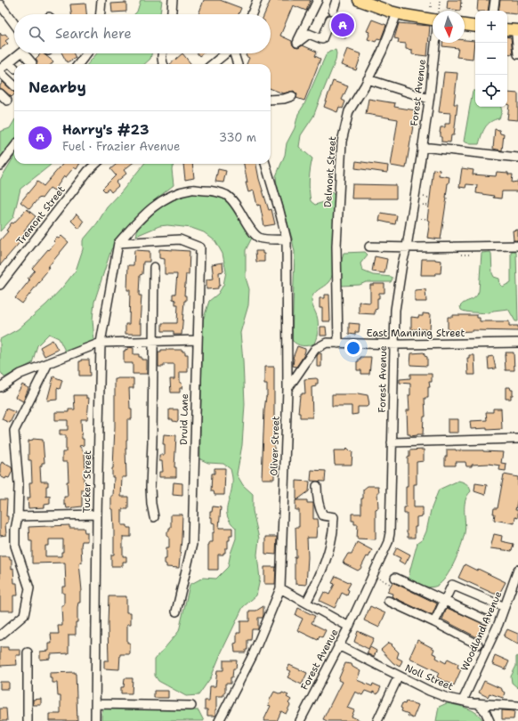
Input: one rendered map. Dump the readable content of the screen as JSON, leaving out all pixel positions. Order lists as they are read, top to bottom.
{
  "streets": {
    "street": [
      "Forest Avenue",
      "Delmont Street",
      "Tremont Street",
      "East Manning Street",
      "Druid Lane",
      "Oliver Street",
      "Tucker Street",
      "Woodland Avenue",
      "Noll Street"
    ]
  },
  "crossings": [
    ["Forest Avenue", "East Manning Street"],
    ["Forest Avenue", "Noll Street"],
    ["Delmont Street", "East Manning Street"],
    ["East Manning Street", "Oliver Street"],
    ["Druid Lane", "Tucker Street"],
    ["Woodland Avenue", "Noll Street"]
  ],
  "north": "bottom",
  "page": {
    "map_buttons": ["+", "−"],
    "pins": "A",
    "search": "Search here",
    "heading": "Nearby",
    "list": [
      {
        "mark": "A",
        "name": "Harry's #23",
        "note": "Fuel · Frazier Avenue",
        "value": "330 m"
      }
    ]
  }
}
